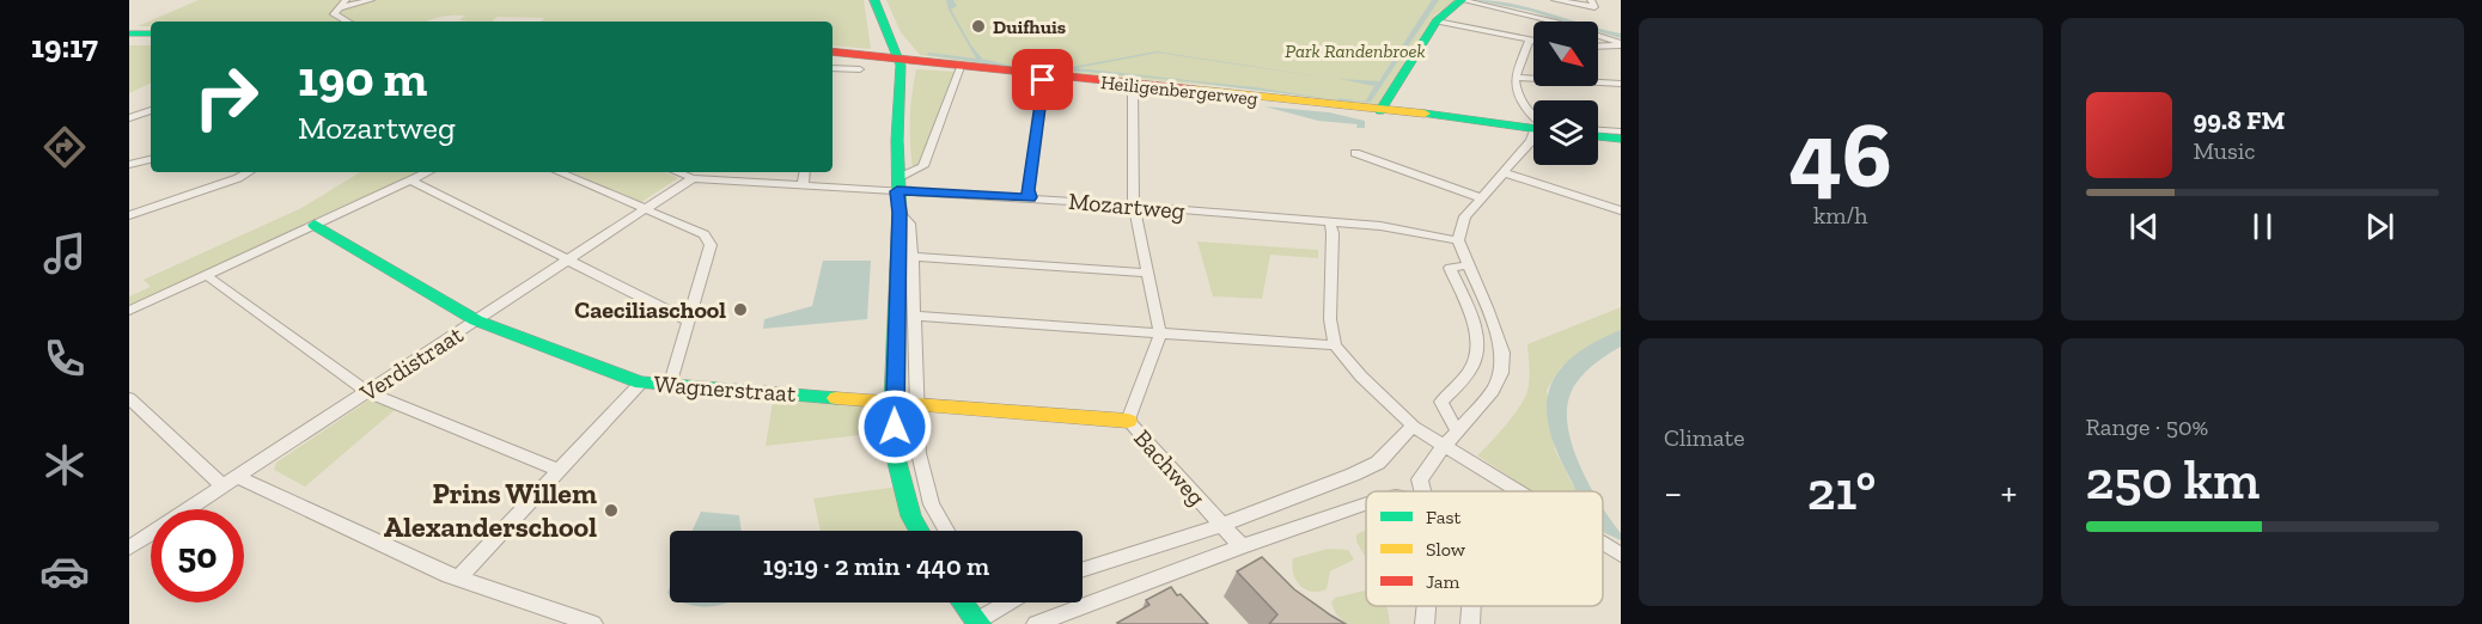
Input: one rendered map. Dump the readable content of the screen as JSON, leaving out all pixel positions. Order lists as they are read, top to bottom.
{
  "streets": {
    "street": [
      "Heiligenbergerweg",
      "Mozartweg",
      "Verdistraat",
      "Wagnerstraat",
      "Bachweg"
    ]
  },
  "crossings": [
    ["Mozartweg", "Verdistraat"],
    ["Verdistraat", "Wagnerstraat"],
    ["Wagnerstraat", "Bachweg"]
  ],
  "parks": ["Park Randenbroek"],
  "places": ["Duifhuis", "Caeciliaschool", "Prins Willem Alexanderschool"],
  "legend": ["Fast", "Slow", "Jam"],
  "north": "bottom right",
  "page": {
    "tabs": "19:17",
    "tile": [
      ["46", "km/h"],
      "Climate",
      ["Range · 50%", "250 km"]
    ],
    "turn": ["190 m", "Mozartweg"],
    "song": ["99.8 FM", "Music"],
    "heat": ["−", "21°", "+"],
    "limit": "50",
    "trip": "19:19 · 2 min · 440 m"
  }
}
